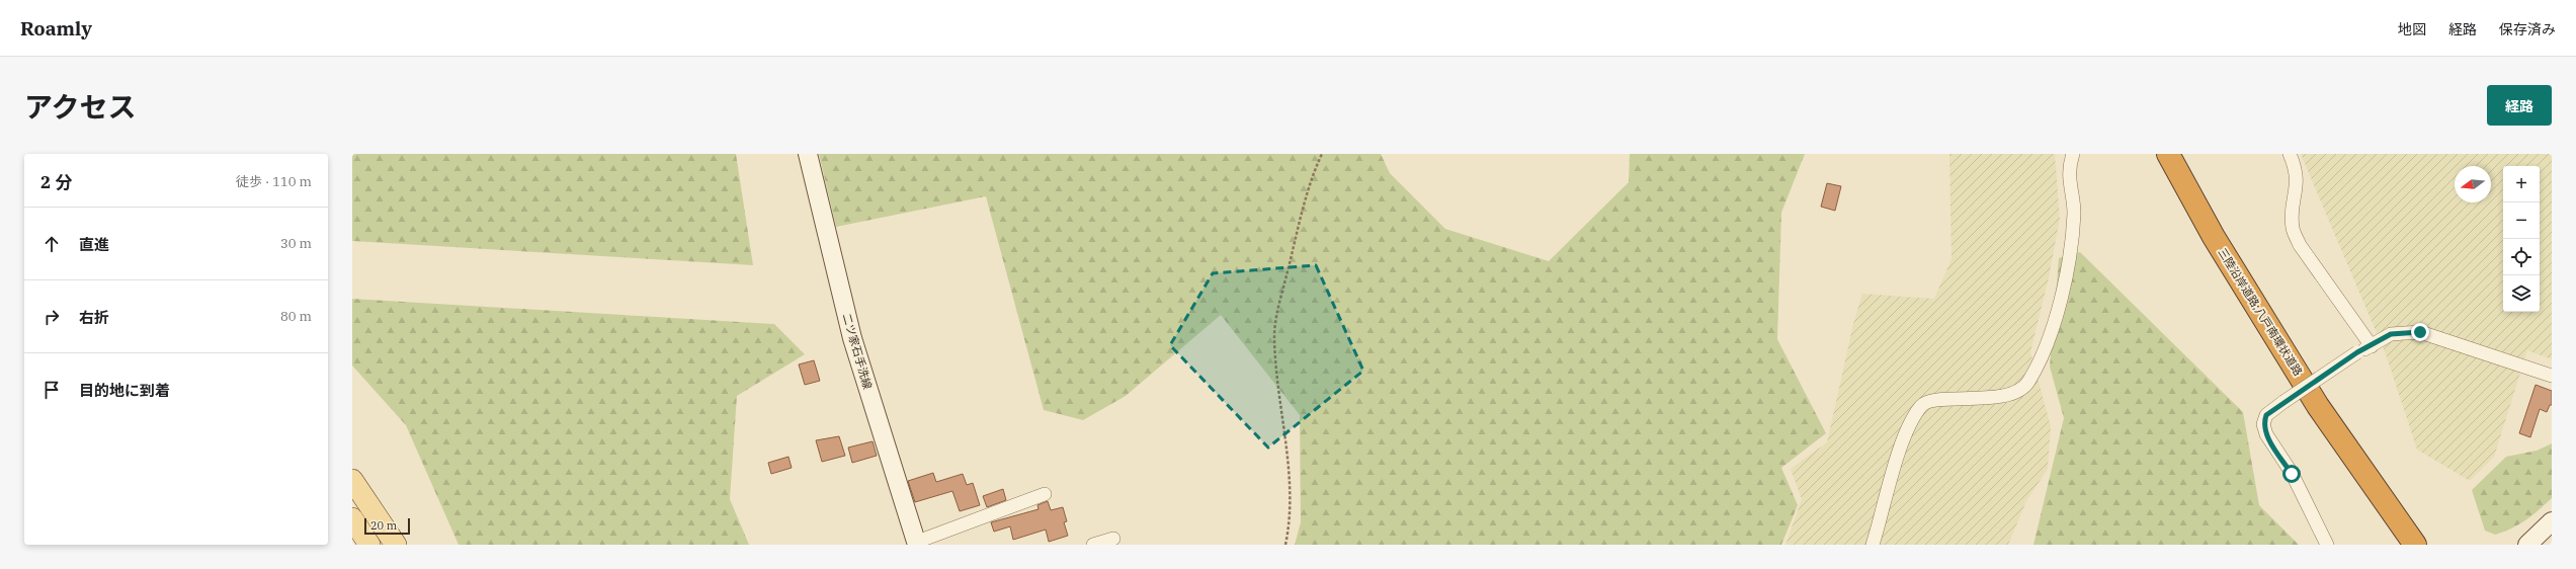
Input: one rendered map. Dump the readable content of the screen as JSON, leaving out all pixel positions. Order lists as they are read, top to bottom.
{
  "streets": {
    "highway": ["三陸沿岸道路;八戸南環状道路"],
    "street": ["二ツ家石手洗線"]
  },
  "scale_bar": "20 m",
  "north": "left",
  "page": {
    "header": "Roamly",
    "nav": ["地図", "経路", "保存済み"],
    "title": "アクセス",
    "buttons": "経路",
    "heading": ["2 分", "徒歩 · 110 m"],
    "map_buttons": ["+", "−"],
    "list": [
      ["直進", "30 m"],
      ["右折", "80 m"],
      "目的地に到着"
    ],
    "scale": "20 m"
  }
}
